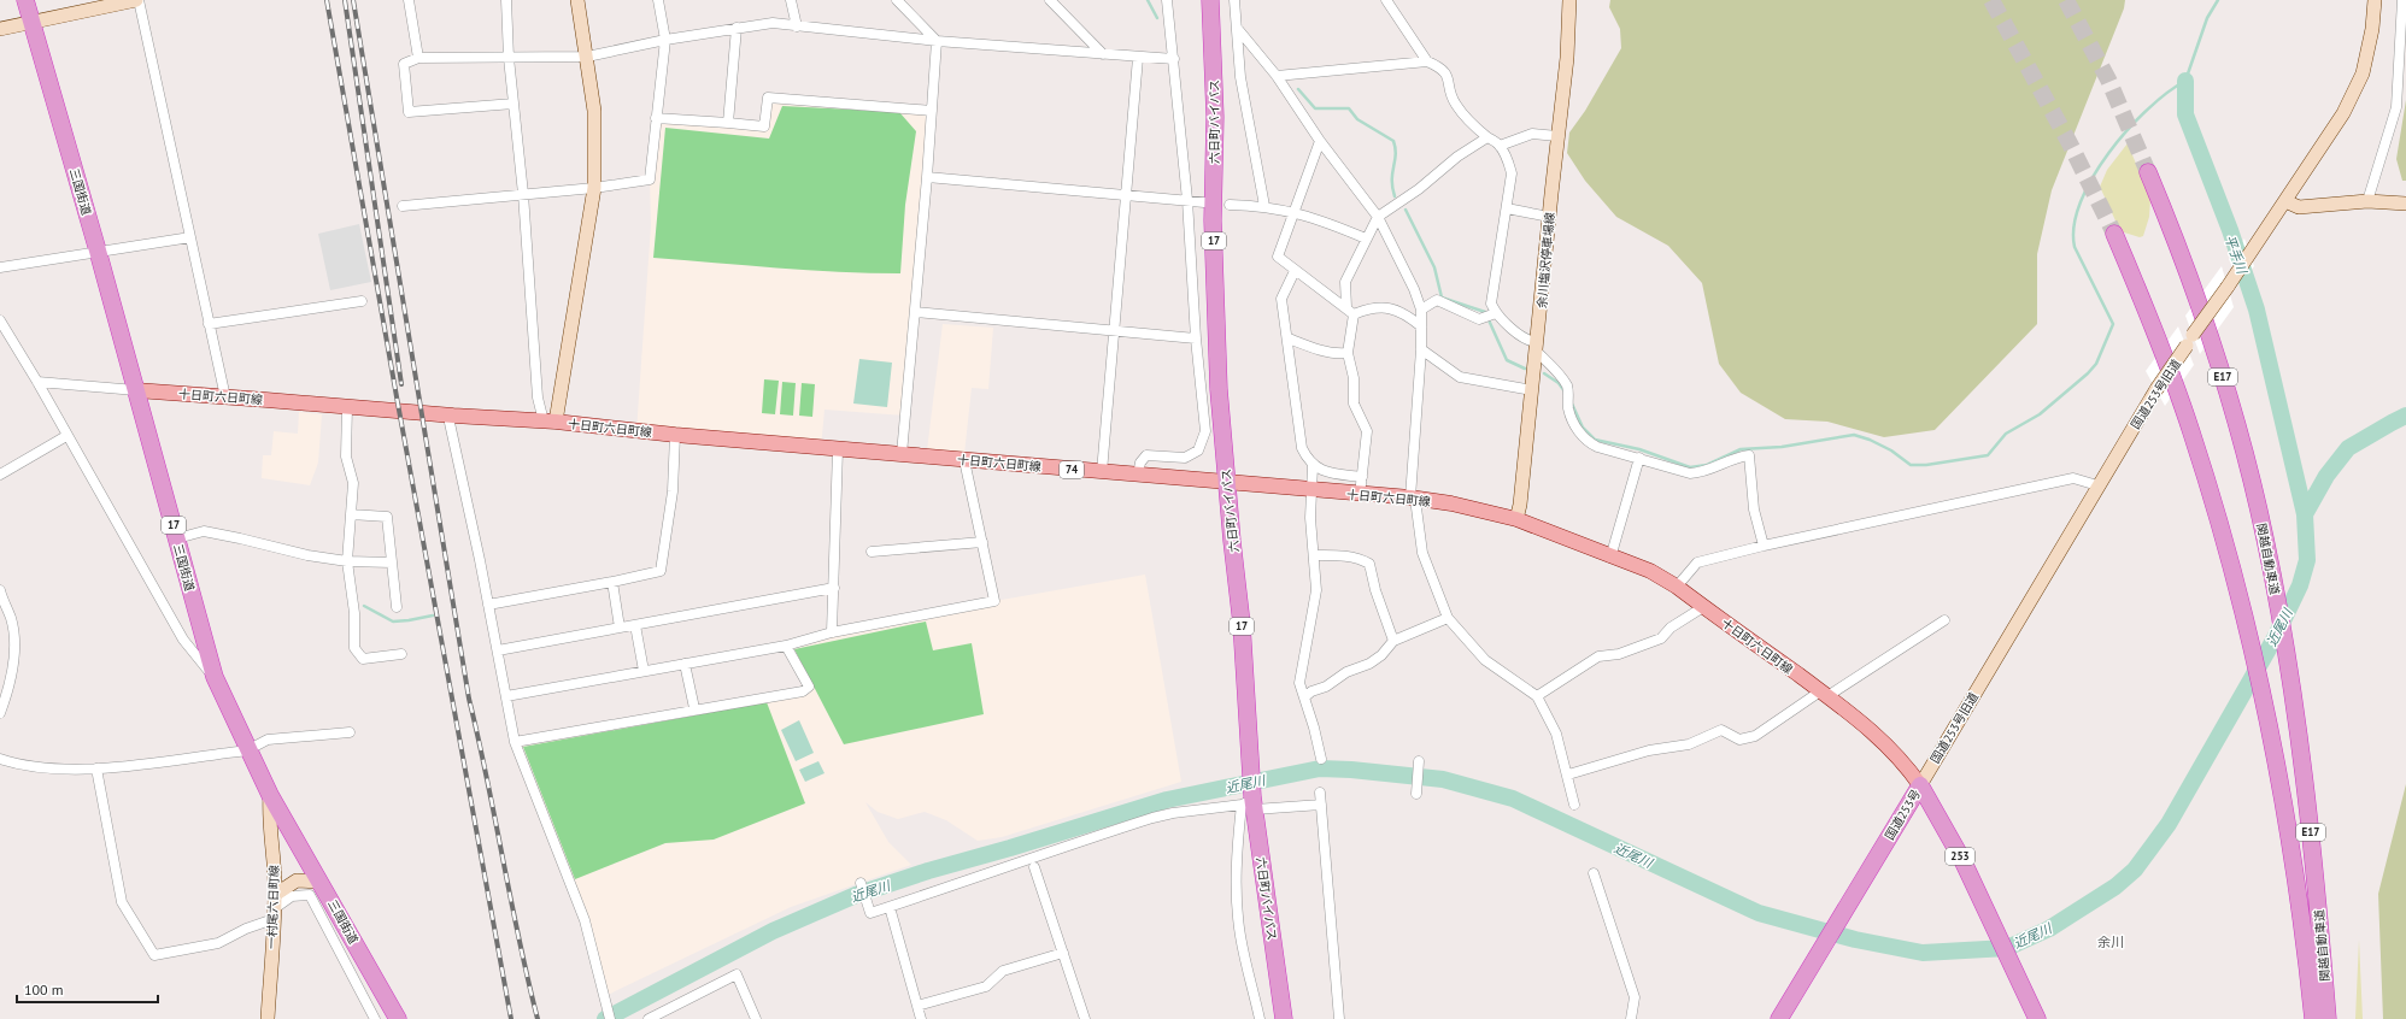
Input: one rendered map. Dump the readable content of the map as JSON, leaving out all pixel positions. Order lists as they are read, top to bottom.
{
  "streets": {
    "highway": [
      "六日町バイパス",
      "三国街道",
      "17",
      "E17",
      "関越自動車道",
      "国道253号",
      "253"
    ],
    "main road": ["十日町六日町線", "74"],
    "street": ["余川塩沢停車場線", "国道253号旧道", "一村尾六日町線"]
  },
  "crossings": [
    ["六日町バイパス", "十日町六日町線"],
    ["三国街道", "十日町六日町線"],
    ["三国街道", "一村尾六日町線"],
    ["余川塩沢停車場線", "十日町六日町線"],
    ["国道253号旧道", "十日町六日町線"],
    ["国道253号旧道", "国道253号"],
    ["十日町六日町線", "国道253号"]
  ],
  "districts": ["余川"],
  "water": ["平手川", "近尾川"],
  "scale_bar": "100 m"
}
